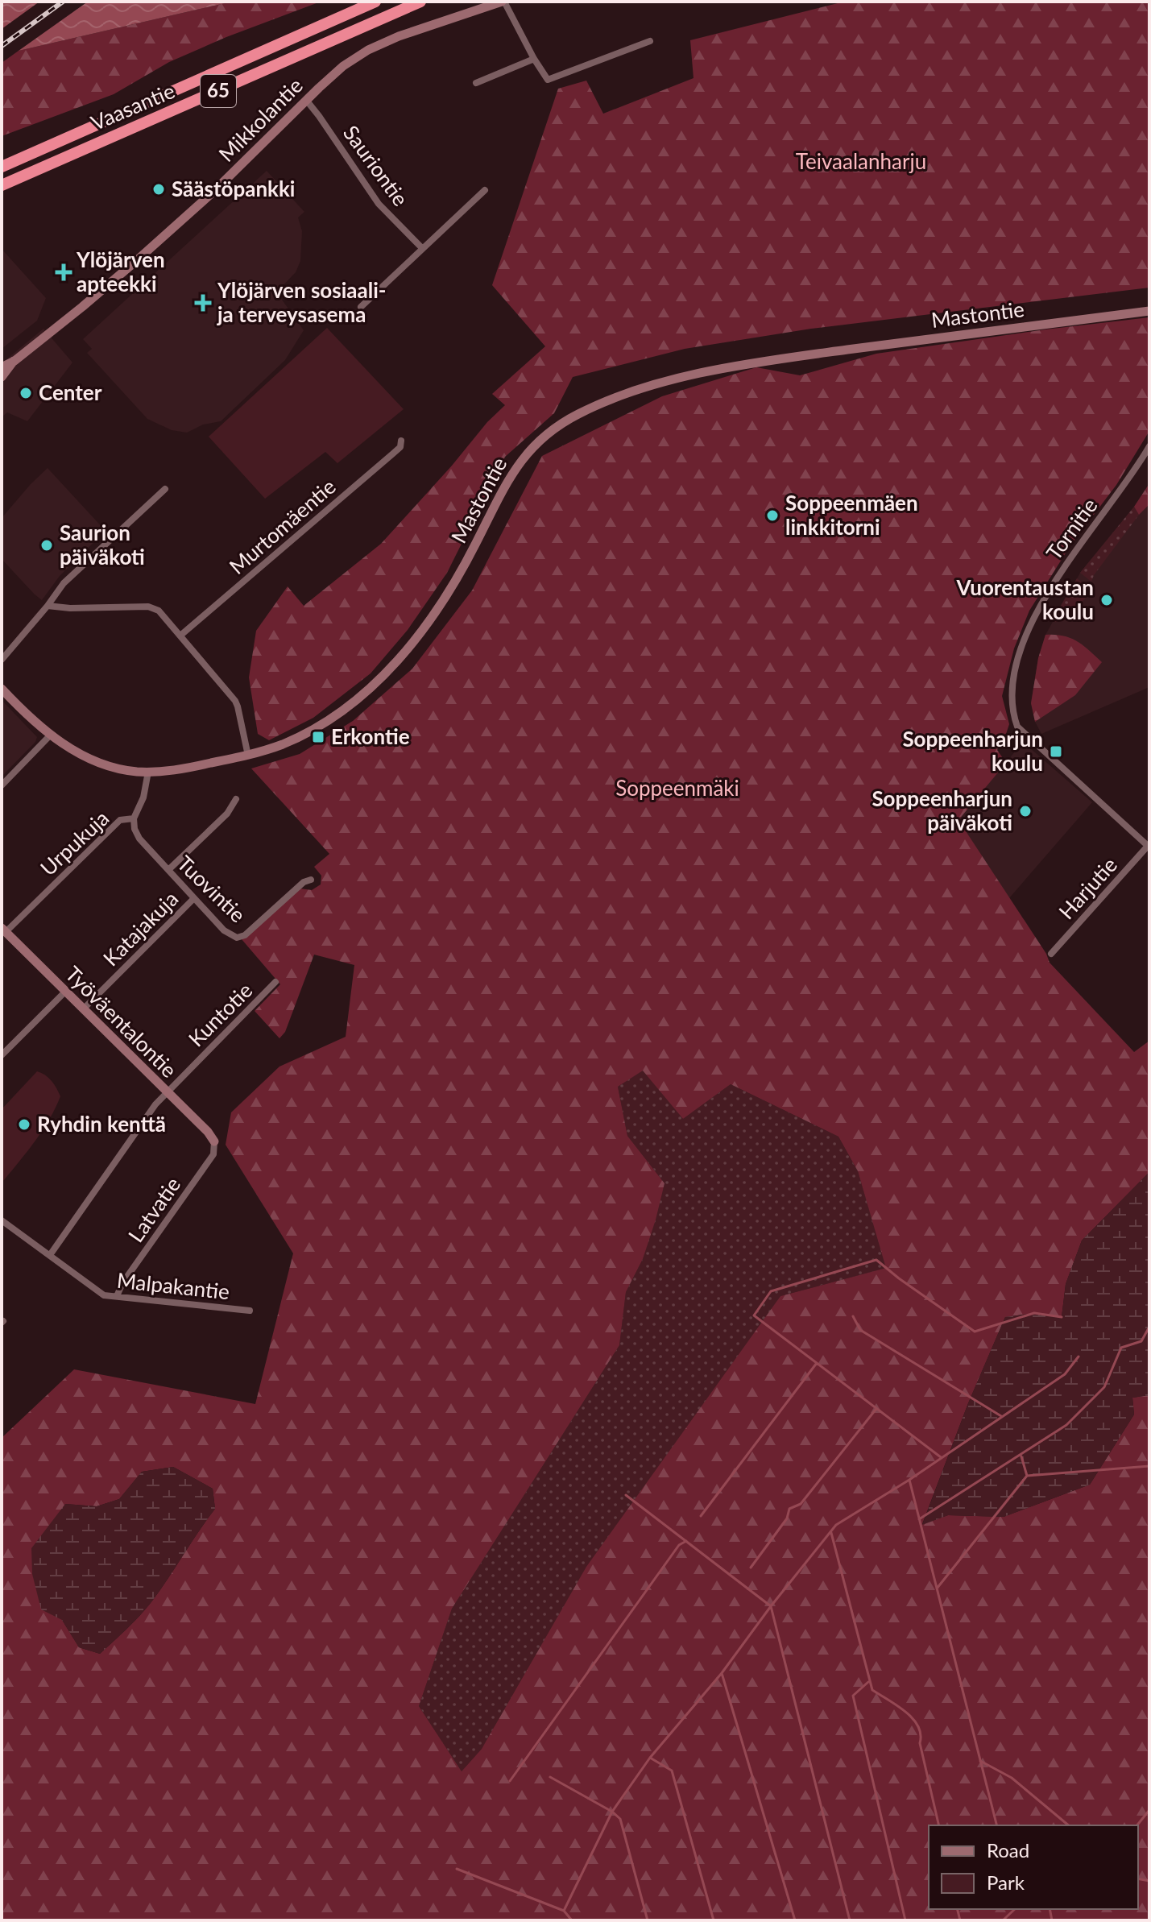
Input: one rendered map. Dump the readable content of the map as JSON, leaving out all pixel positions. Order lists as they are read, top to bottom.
{
  "streets": {
    "highway": ["65", "Vaasantie"],
    "main road": ["Mikkolantie", "Mastontie", "Työväentalontie"],
    "street": [
      "Sauriontie",
      "Murtomäentie",
      "Tornitie",
      "Urpukuja",
      "Harjutie",
      "Tuovintie",
      "Katajakuja",
      "Kuntotie",
      "Latvatie",
      "Malpakantie"
    ]
  },
  "crossings": [
    ["Mikkolantie", "Sauriontie"],
    ["Mastontie", "Urpukuja"],
    ["Tornitie", "Harjutie"],
    ["Urpukuja", "Tuovintie"],
    ["Urpukuja", "Työväentalontie"],
    ["Tuovintie", "Katajakuja"],
    ["Katajakuja", "Työväentalontie"],
    ["Kuntotie", "Työväentalontie"],
    ["Kuntotie", "Malpakantie"],
    ["Työväentalontie", "Latvatie"],
    ["Latvatie", "Malpakantie"]
  ],
  "parks": ["Teivaalanharju", "Soppeenmäki"],
  "places": {
    "other": [
      "Säästöpankki",
      "Center",
      "Soppeenmäen linkkitorni",
      "Saurion päiväkoti",
      "Vuorentaustan koulu",
      "Soppeenharjun päiväkoti",
      "Ryhdin kenttä"
    ],
    "health": ["Ylöjärven apteekki", "Ylöjärven sosiaali- ja terveysasema"],
    "transit": ["Erkontie", "Soppeenharjun koulu"]
  },
  "legend": ["Road", "Park"]
}
